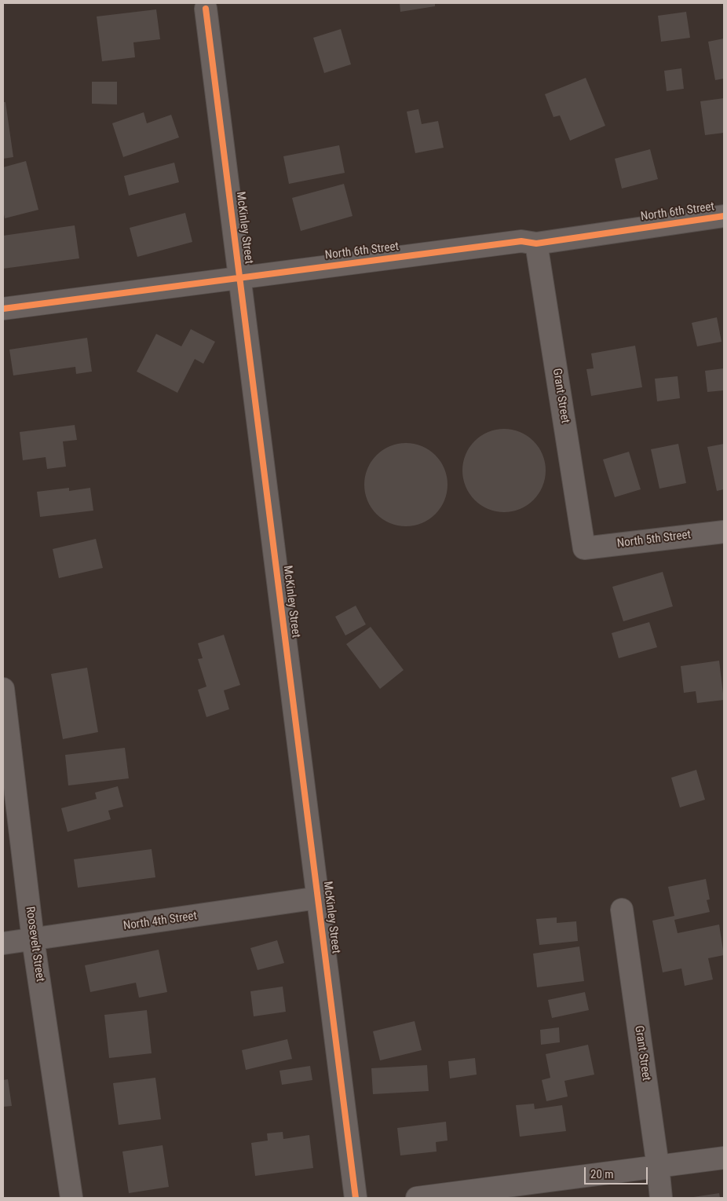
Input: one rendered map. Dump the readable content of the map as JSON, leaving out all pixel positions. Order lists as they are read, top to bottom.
{
  "streets": {
    "street": [
      "North 6th Street",
      "McKinley Street",
      "Grant Street",
      "North 5th Street",
      "North 4th Street",
      "Roosevelt Street"
    ]
  },
  "crossings": [
    ["North 6th Street", "McKinley Street"],
    ["North 6th Street", "Grant Street"],
    ["McKinley Street", "North 4th Street"],
    ["Grant Street", "North 5th Street"],
    ["North 4th Street", "Roosevelt Street"]
  ],
  "scale_bar": "20 m"
}
